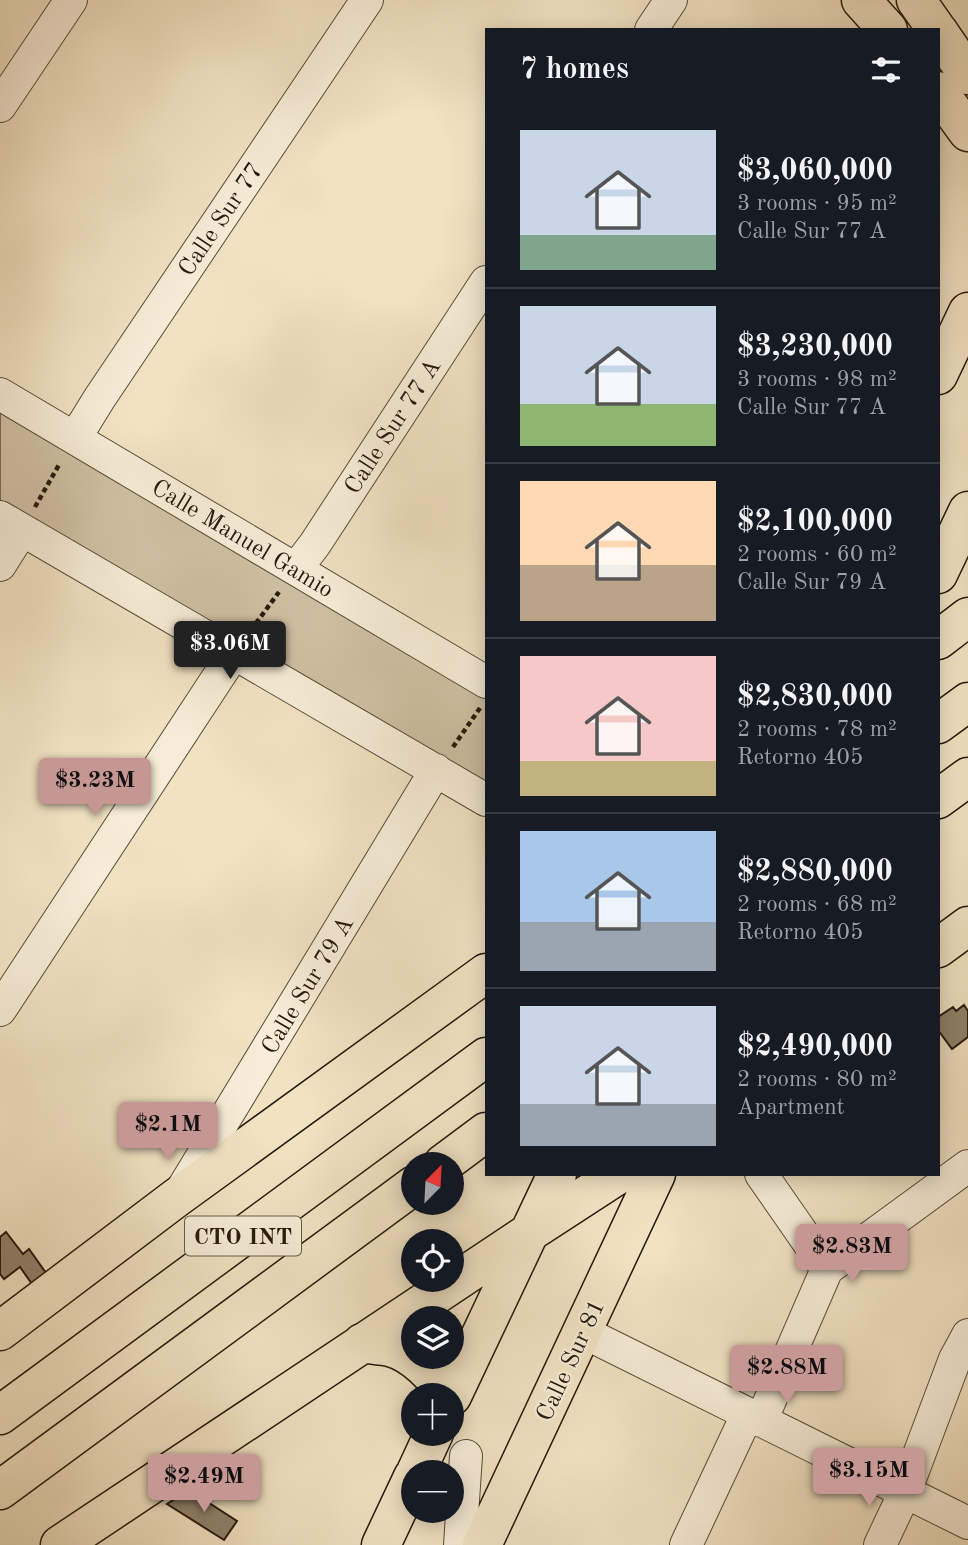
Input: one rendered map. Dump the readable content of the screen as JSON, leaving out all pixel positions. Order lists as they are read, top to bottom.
{
  "streets": {
    "main road": ["CTO INT", "Calle Sur 81"],
    "street": [
      "Calle Sur 77",
      "Calle Sur 77 A",
      "Calle Manuel Gamio",
      "Calle Sur 79 A"
    ]
  },
  "crossings": [
    ["Calle Sur 77", "Calle Manuel Gamio"],
    ["Calle Sur 77 A", "Calle Manuel Gamio"],
    ["Calle Sur 79 A", "CTO INT"]
  ],
  "north": "top right",
  "page": {
    "heading": "7 homes",
    "list": [
      {
        "name": "$3,060,000",
        "note": "3 rooms · 95 m² · Calle Sur 77 A"
      },
      {
        "name": "$3,230,000",
        "note": "3 rooms · 98 m² · Calle Sur 77 A"
      },
      {
        "name": "$2,100,000",
        "note": "2 rooms · 60 m² · Calle Sur 79 A"
      },
      {
        "name": "$2,830,000",
        "note": "2 rooms · 78 m² · Retorno 405"
      },
      {
        "name": "$2,880,000",
        "note": "2 rooms · 68 m² · Retorno 405"
      },
      {
        "name": "$2,490,000",
        "note": "2 rooms · 80 m² · Apartment"
      }
    ],
    "price": [
      "$3.06M",
      "$3.23M",
      "$2.1M",
      "$2.83M",
      "$2.88M",
      "$3.15M",
      "$2.49M"
    ],
    "map_buttons": ["+", "−"]
  }
}
